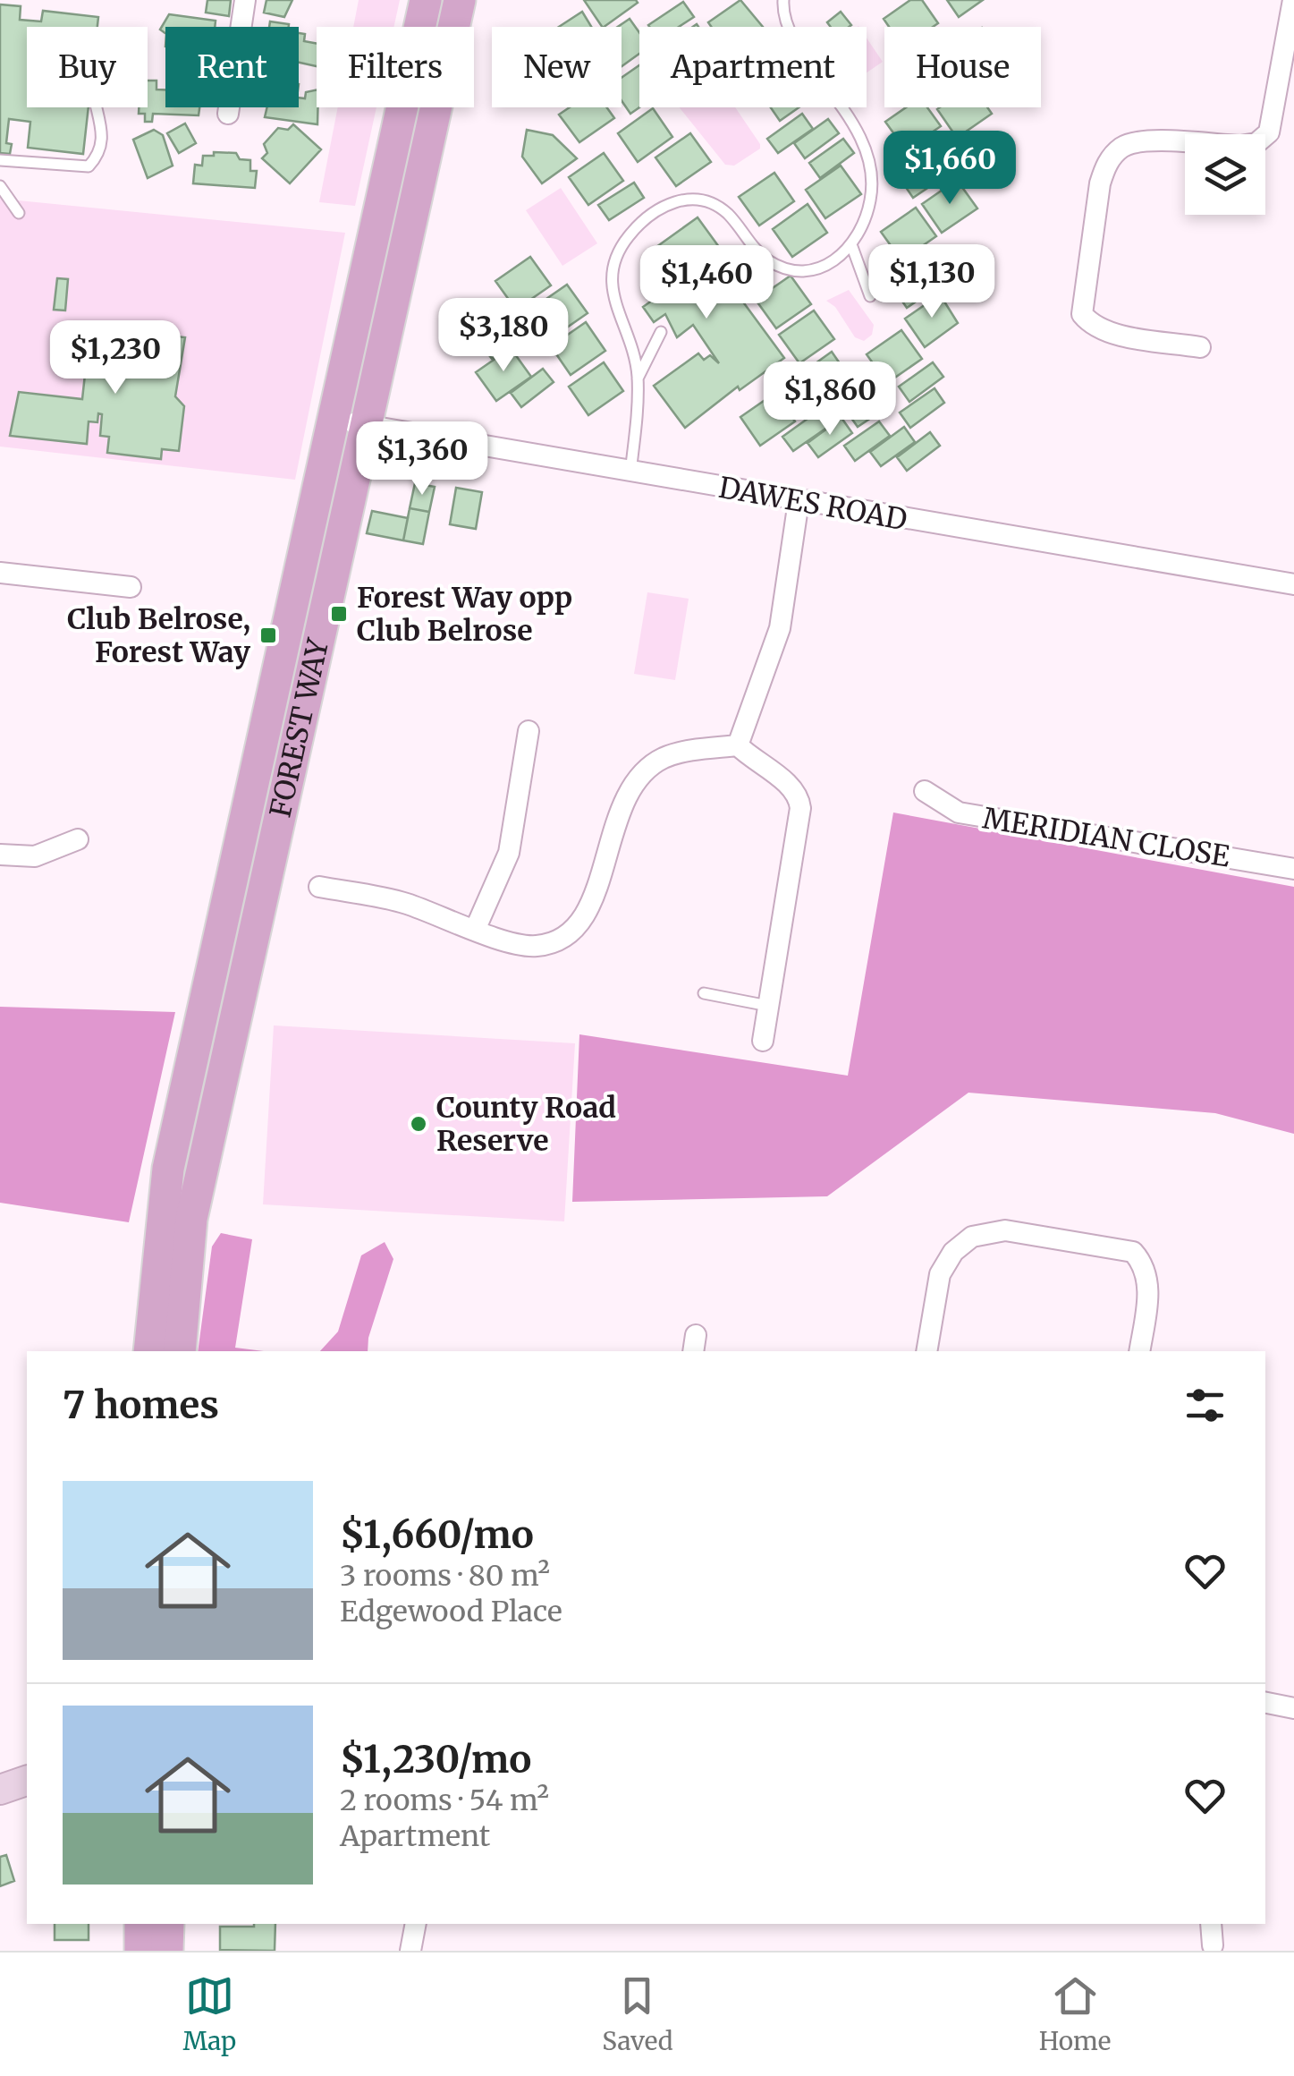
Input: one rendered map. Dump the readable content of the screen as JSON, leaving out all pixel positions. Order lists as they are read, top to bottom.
{
  "streets": {
    "main road": ["FOREST WAY"],
    "street": ["DAWES ROAD", "MERIDIAN CLOSE"]
  },
  "crossings": [
    ["DAWES ROAD", "FOREST WAY"]
  ],
  "places": {
    "transit": ["Forest Way opp Club Belrose", "Club Belrose, Forest Way"],
    "other": ["County Road Reserve"]
  },
  "page": {
    "chip": [
      "Buy",
      "Rent",
      "Filters",
      "New",
      "Apartment",
      "House"
    ],
    "price": [
      "$1,660",
      "$1,130",
      "$1,460",
      "$3,180",
      "$1,230",
      "$1,860",
      "$1,360"
    ],
    "heading": "7 homes",
    "list": [
      {
        "name": "$1,660/mo",
        "note": "3 rooms · 80 m² · Edgewood Place"
      },
      {
        "name": "$1,230/mo",
        "note": "2 rooms · 54 m² · Apartment"
      }
    ],
    "tabs": ["Map", "Saved", "Home"]
  }
}
